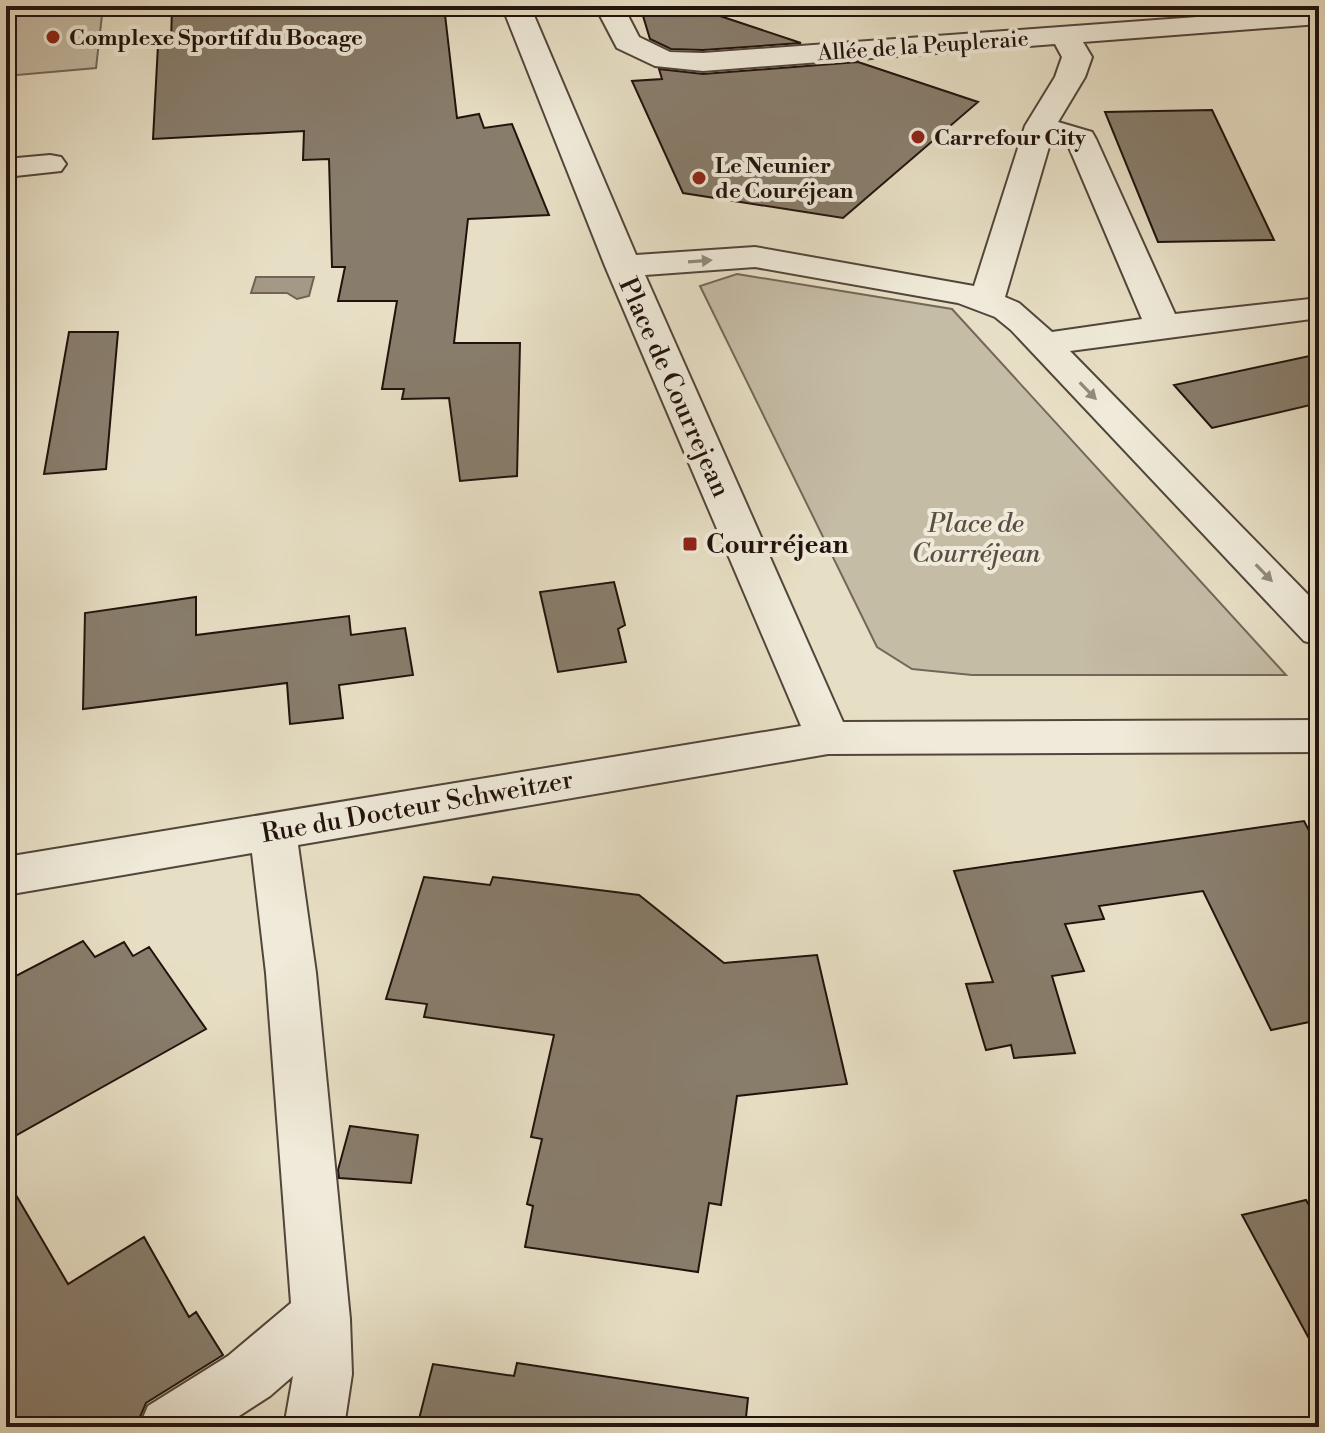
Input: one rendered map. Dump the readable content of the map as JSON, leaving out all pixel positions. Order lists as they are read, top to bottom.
{
  "streets": {
    "street": ["Allée de la Peupleraie", "Place de Courrejean", "Rue du Docteur Schweitzer"]
  },
  "crossings": [
    ["Place de Courrejean", "Rue du Docteur Schweitzer"]
  ],
  "one_way": ["Place de Courrejean"],
  "parks": ["Place de Courréjean"],
  "places": {
    "other": ["Complexe Sportif du Bocage", "Carrefour City", "Le Neunier de Couréjean"],
    "transit": ["Courréjean"]
  }
}
